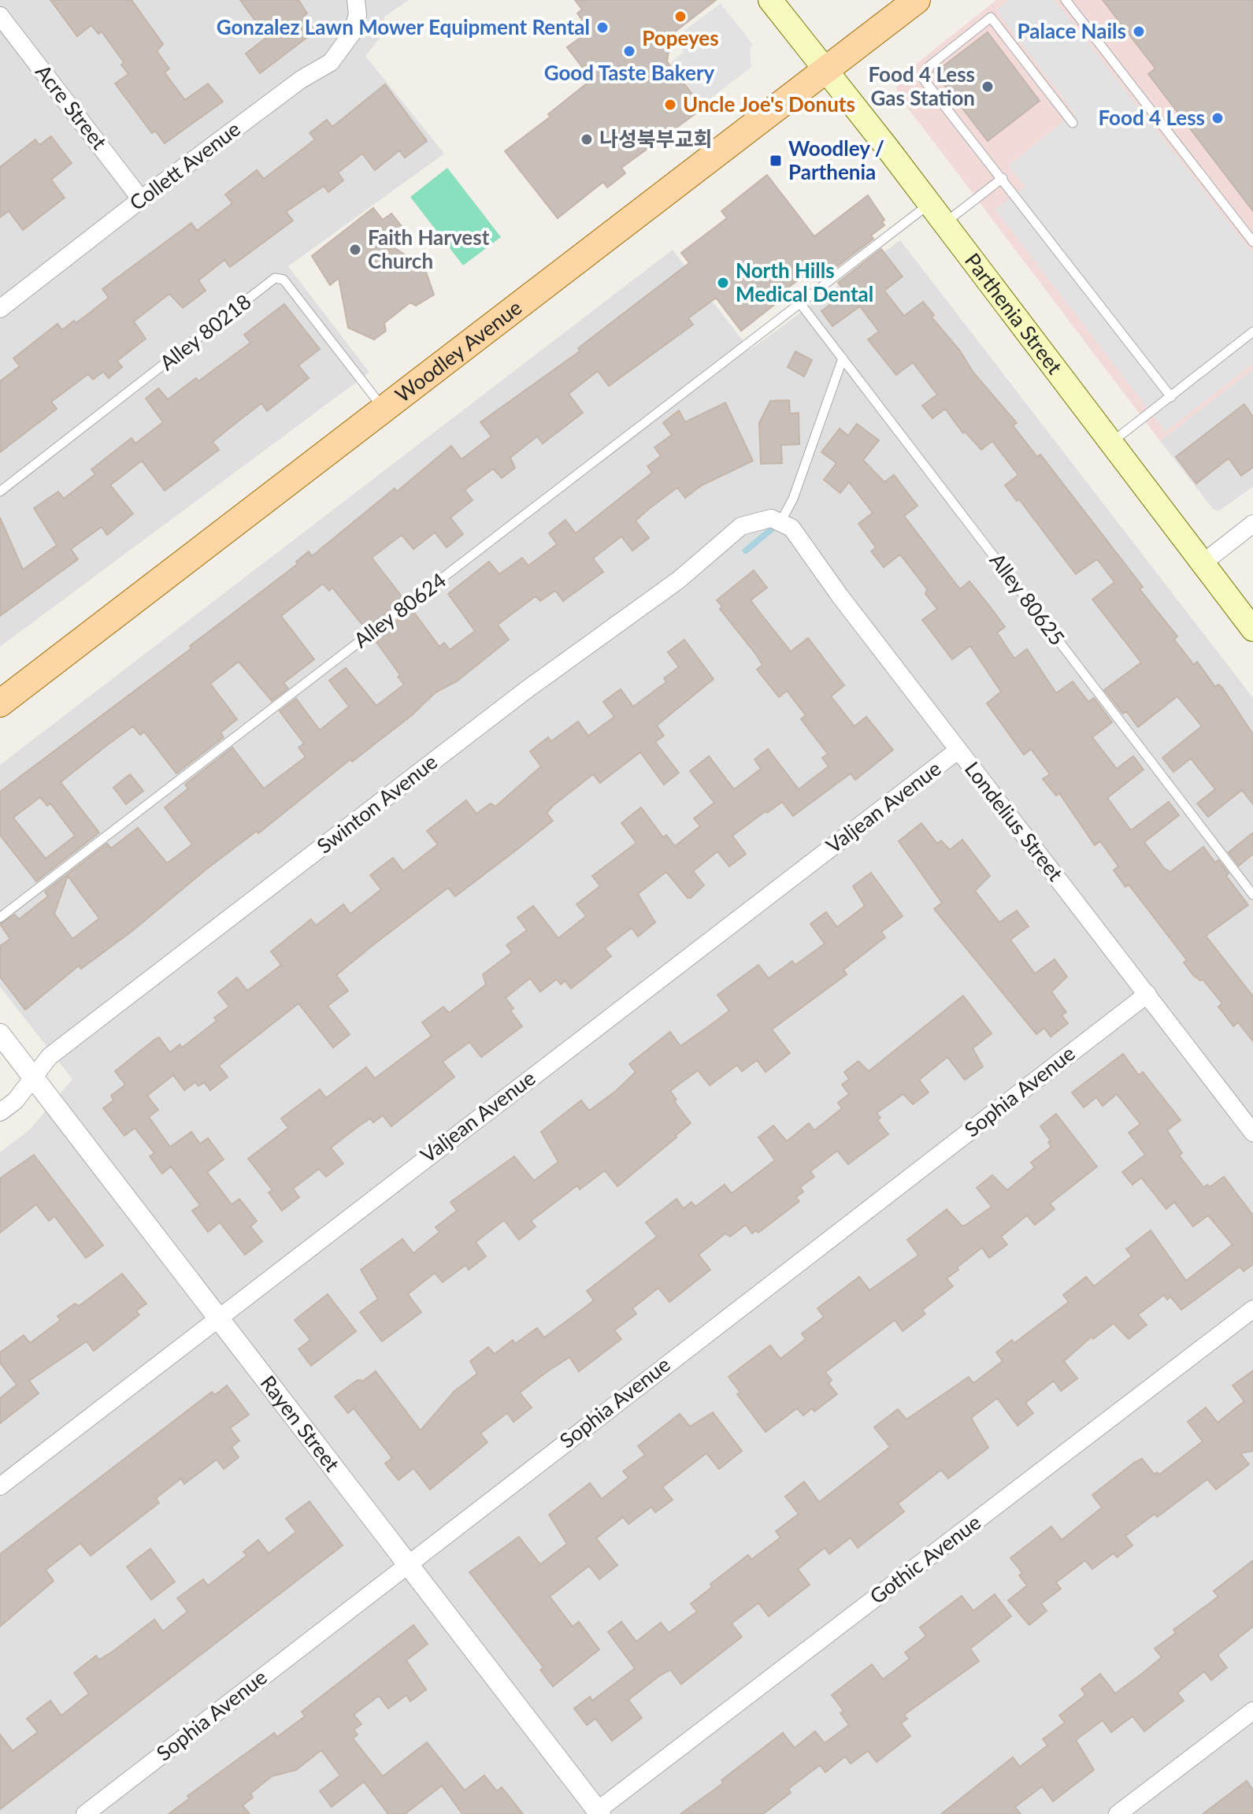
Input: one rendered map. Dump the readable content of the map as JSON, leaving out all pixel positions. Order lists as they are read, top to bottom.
{
  "streets": {
    "main road": ["Parthenia Street", "Woodley Avenue"],
    "street": [
      "Acre Street",
      "Collett Avenue",
      "Swinton Avenue",
      "Valjean Avenue",
      "Londelius Street",
      "Sophia Avenue",
      "Rayen Street",
      "Gothic Avenue"
    ],
    "lane": ["Alley 80218", "Alley 80625", "Alley 80624"]
  },
  "crossings": [
    ["Acre Street", "Collett Avenue"],
    ["Parthenia Street", "Woodley Avenue"],
    ["Parthenia Street", "Alley 80624"],
    ["Alley 80218", "Woodley Avenue"],
    ["Alley 80625", "Alley 80624"],
    ["Swinton Avenue", "Londelius Street"],
    ["Swinton Avenue", "Rayen Street"],
    ["Valjean Avenue", "Londelius Street"],
    ["Valjean Avenue", "Rayen Street"],
    ["Londelius Street", "Sophia Avenue"],
    ["Sophia Avenue", "Rayen Street"],
    ["Rayen Street", "Gothic Avenue"]
  ],
  "places": {
    "other": [
      "Popeyes",
      "Gonzalez Lawn Mower Equipment Rental",
      "Palace Nails",
      "Good Taste Bakery",
      "Food 4 Less Gas Station",
      "Uncle Joe's Donuts",
      "Food 4 Less",
      "나성북부교회",
      "Faith Harvest Church",
      "North Hills Medical Dental"
    ],
    "transit": ["Woodley / Parthenia"]
  }
}
